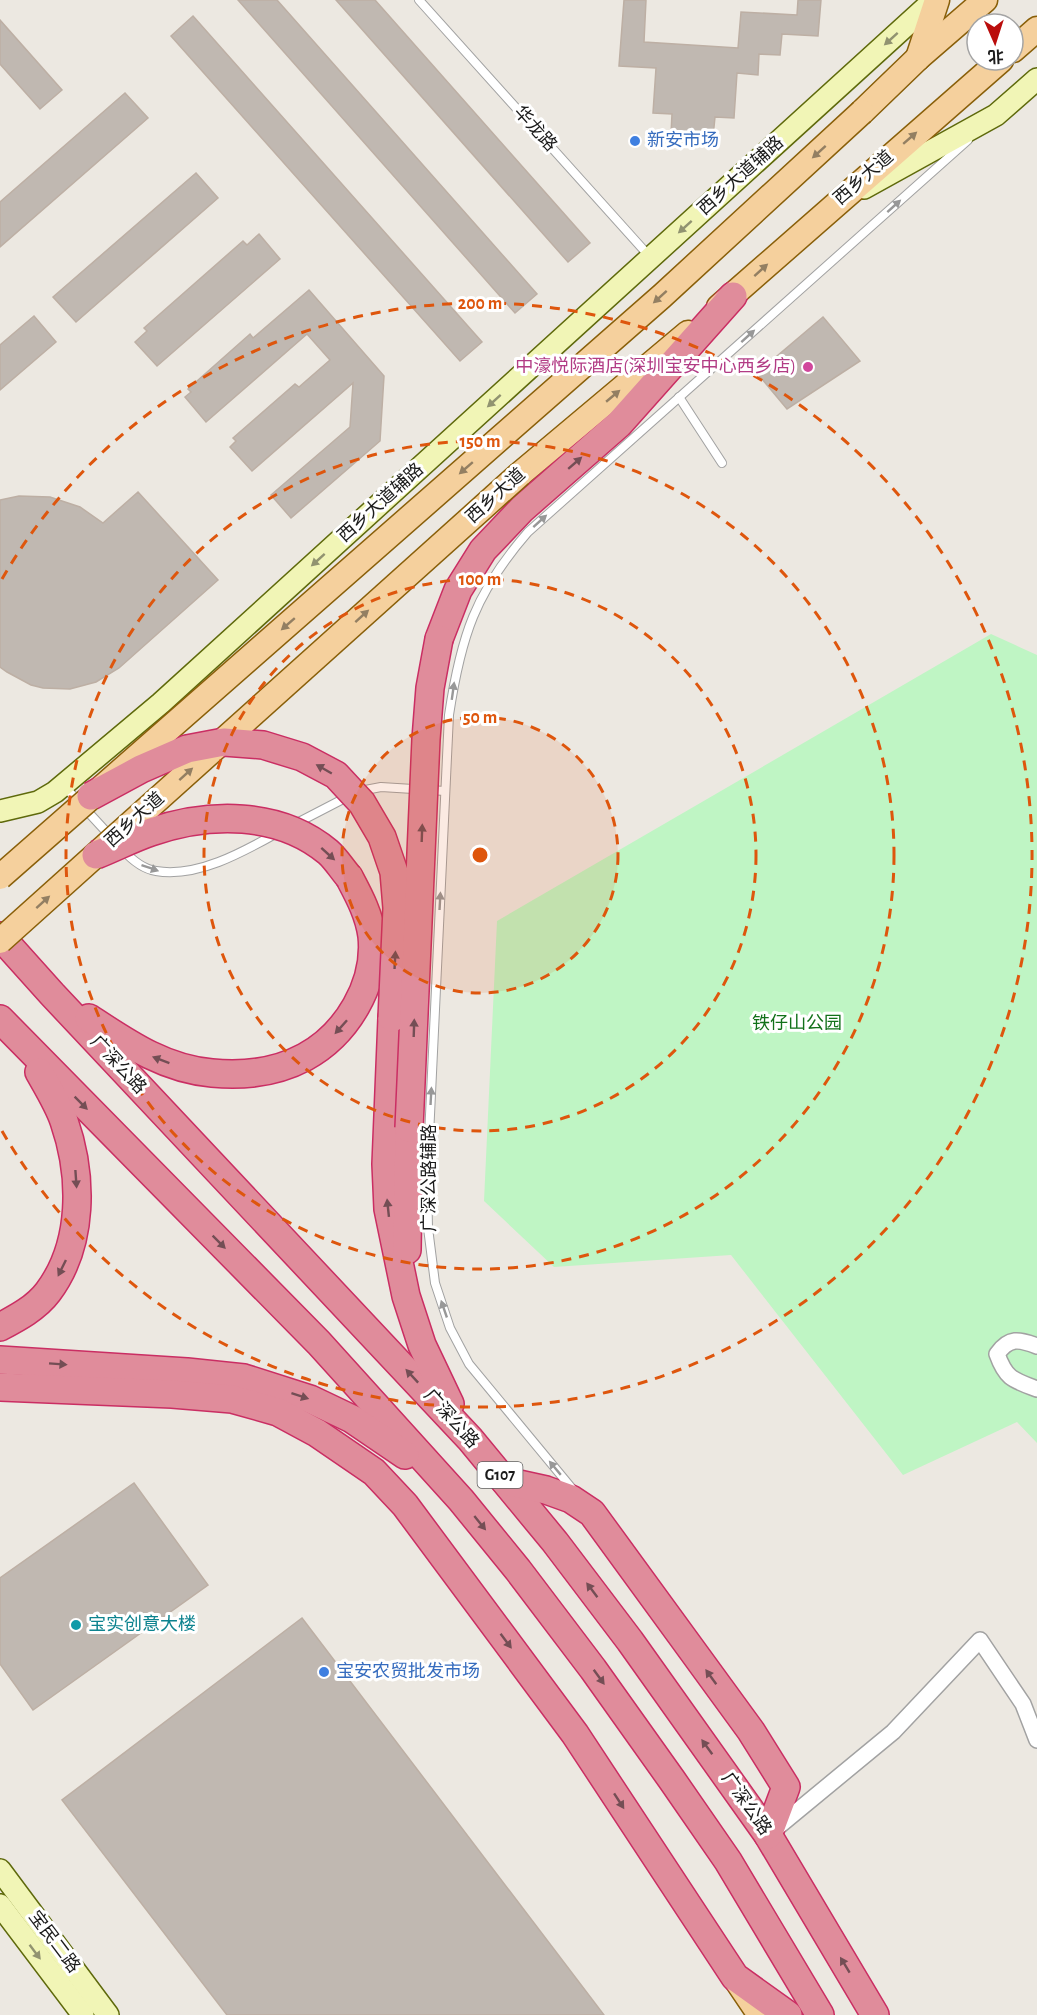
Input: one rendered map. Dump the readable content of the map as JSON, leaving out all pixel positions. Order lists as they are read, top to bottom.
{
  "streets": {
    "highway": ["广深公路", "G107"],
    "main road": ["西乡大道"],
    "street": ["西乡大道辅路", "宝民二路"],
    "lane": ["华龙路", "广深公路辅路"]
  },
  "crossings": [
    ["华龙路", "西乡大道辅路"]
  ],
  "one_way": ["西乡大道辅路", "广深公路辅路"],
  "parks": ["铁仔山公园"],
  "places": [
    "新安市场",
    "中濠悦际酒店(深圳宝安中心西乡店)",
    "宝实创意大楼",
    "宝安农贸批发市场"
  ],
  "north": "bottom",
  "rings": [
    "200 m",
    "150 m",
    "100 m",
    "50 m"
  ]
}
